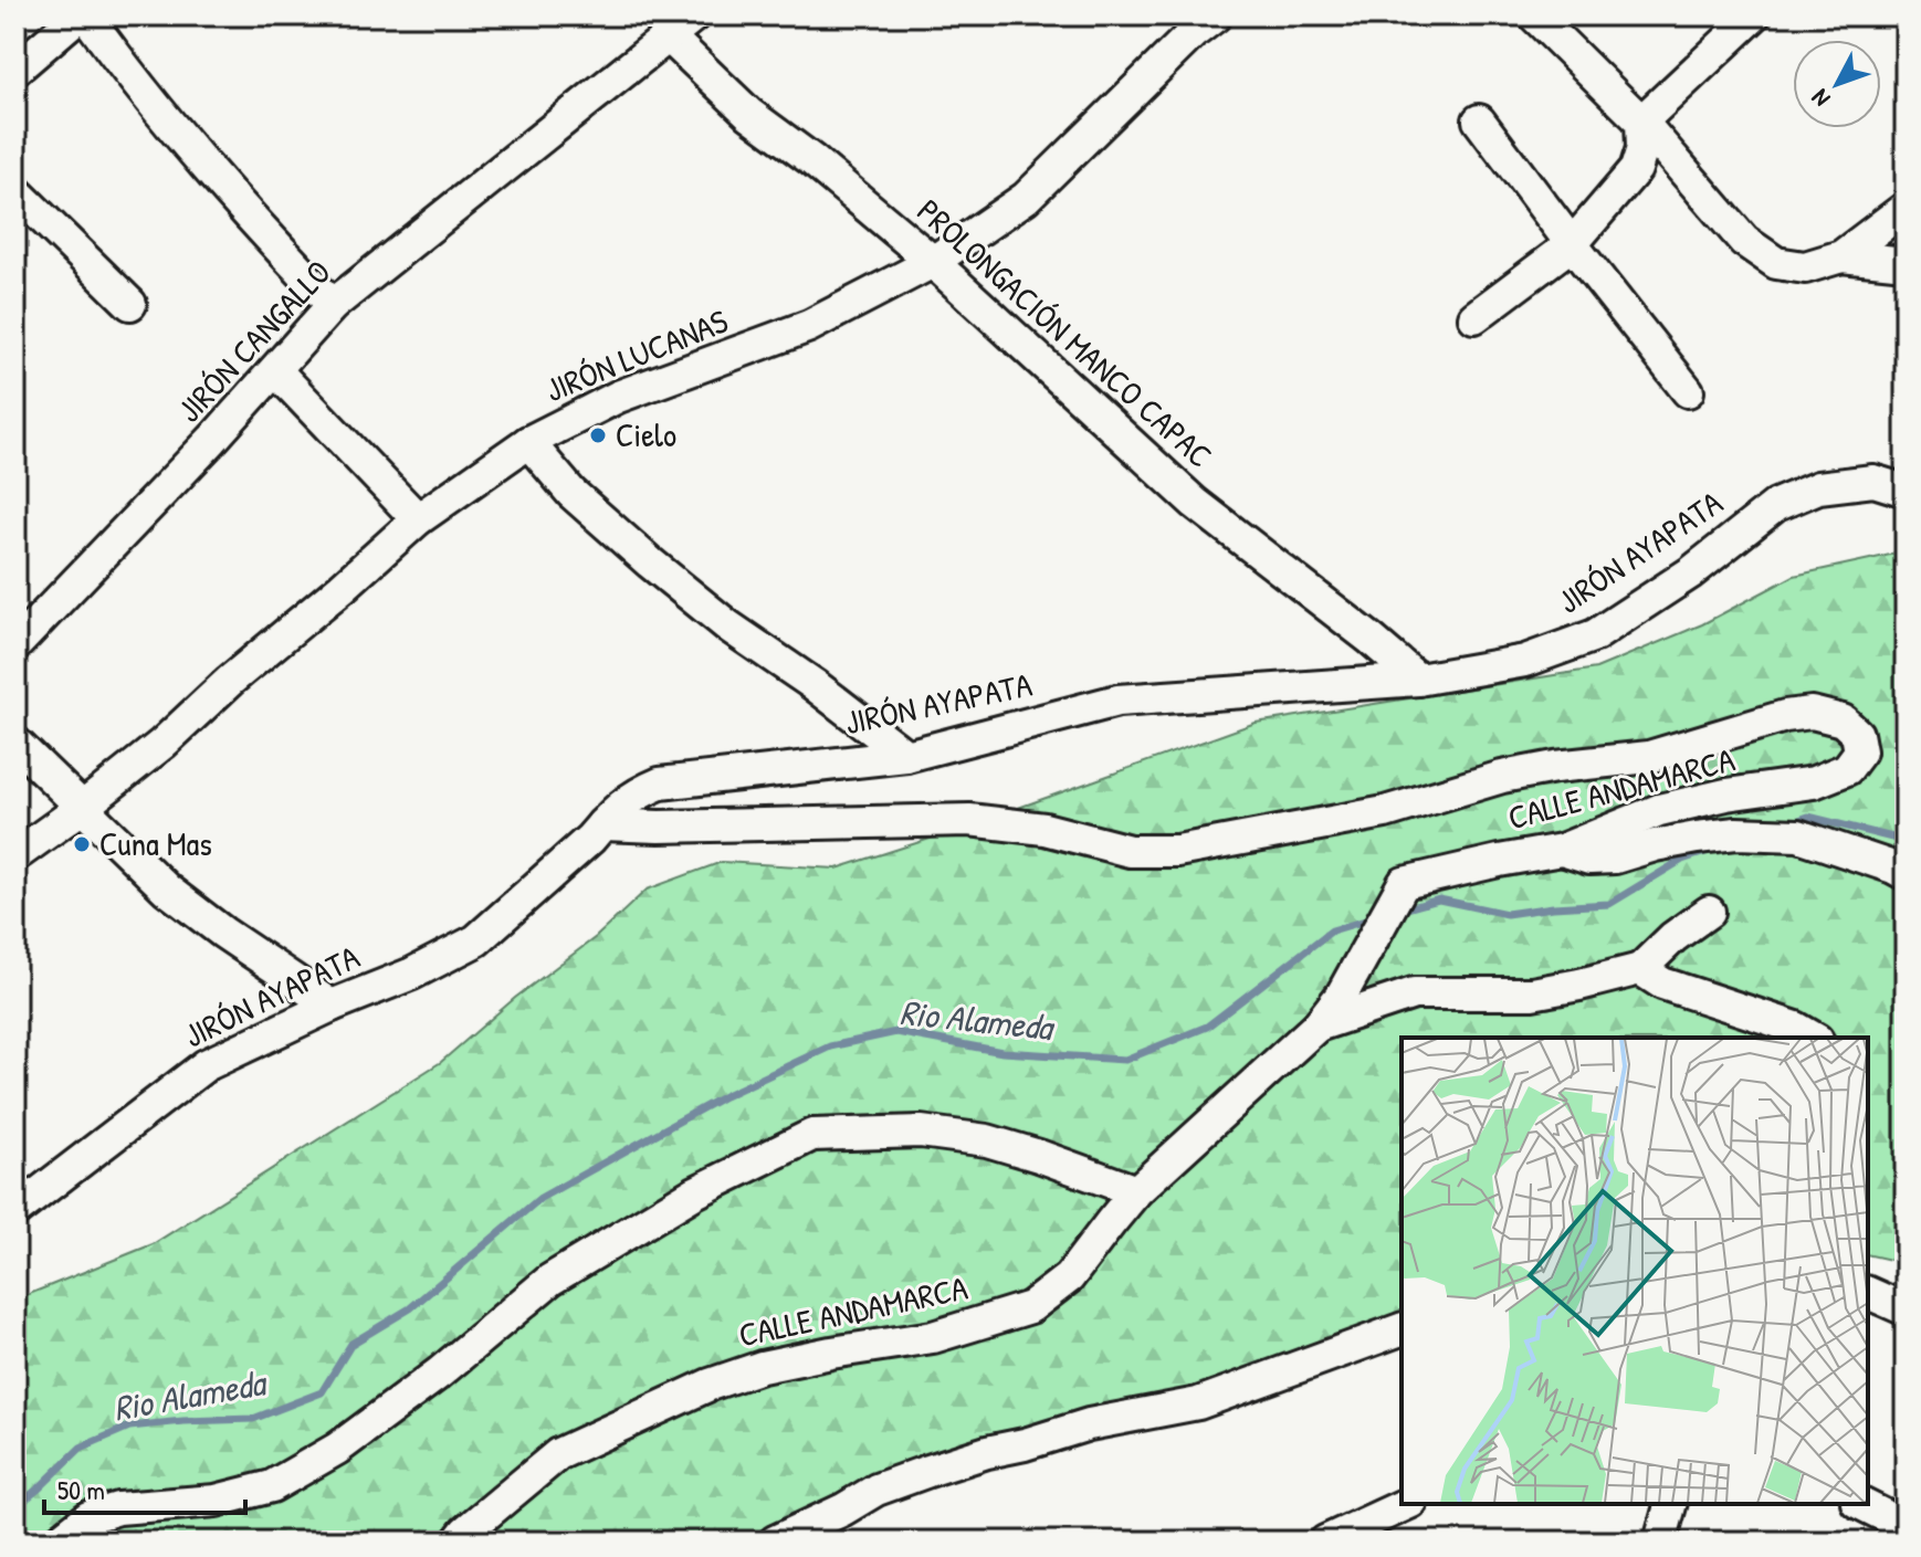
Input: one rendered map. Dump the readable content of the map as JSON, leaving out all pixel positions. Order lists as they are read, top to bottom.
{
  "streets": {
    "street": [
      "PROLONGACIÓN MANCO CAPAC",
      "JIRÓN CANGALLO",
      "JIRÓN LUCANAS",
      "JIRÓN AYAPATA",
      "CALLE ANDAMARCA"
    ]
  },
  "crossings": [
    ["PROLONGACIÓN MANCO CAPAC", "JIRÓN CANGALLO"],
    ["PROLONGACIÓN MANCO CAPAC", "JIRÓN LUCANAS"],
    ["PROLONGACIÓN MANCO CAPAC", "JIRÓN AYAPATA"],
    ["JIRÓN AYAPATA", "CALLE ANDAMARCA"]
  ],
  "water": ["Rio Alameda"],
  "places": ["Cielo", "Cuna Mas"],
  "scale_bar": "50 m",
  "north": "bottom left"
}
